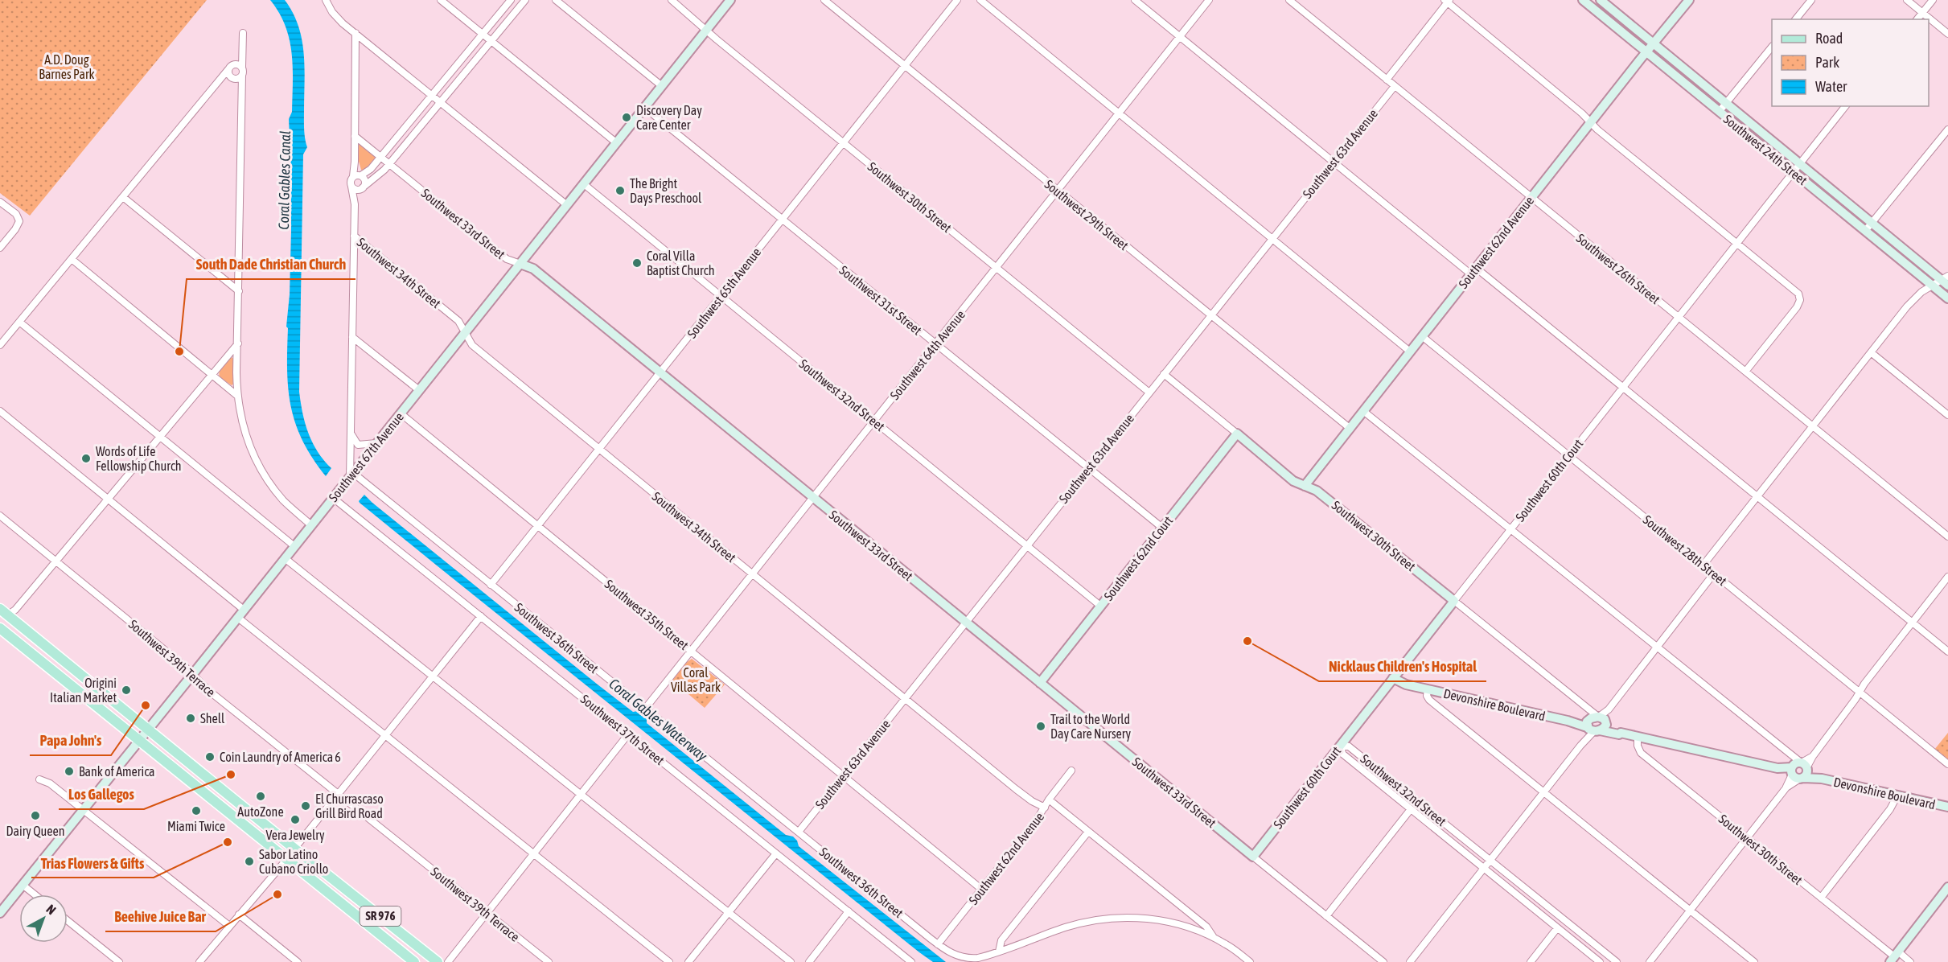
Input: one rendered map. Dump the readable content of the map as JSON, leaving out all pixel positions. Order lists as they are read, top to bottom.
{
  "streets": {
    "main road": ["SR 976"],
    "street": [
      "Southwest 24th Street",
      "Southwest 63rd Avenue",
      "Southwest 30th Street",
      "Southwest 29th Street",
      "Southwest 33rd Street",
      "Southwest 62nd Avenue",
      "Southwest 26th Street",
      "Southwest 34th Street",
      "Southwest 65th Avenue",
      "Southwest 31st Street",
      "Southwest 64th Avenue",
      "Southwest 32nd Street",
      "Southwest 67th Avenue",
      "Southwest 60th Court",
      "Southwest 28th Street",
      "Southwest 62nd Court",
      "Southwest 35th Street",
      "Southwest 36th Street",
      "Southwest 39th Terrace",
      "Devonshire Boulevard",
      "Southwest 37th Street"
    ]
  },
  "crossings": [
    ["Southwest 24th Street", "Southwest 62nd Avenue"],
    ["Southwest 24th Street", "Southwest 60th Court"],
    ["Southwest 63rd Avenue", "Southwest 30th Street"],
    ["Southwest 63rd Avenue", "Southwest 29th Street"],
    ["Southwest 63rd Avenue", "Southwest 33rd Street"],
    ["Southwest 63rd Avenue", "Southwest 26th Street"],
    ["Southwest 63rd Avenue", "Southwest 34th Street"],
    ["Southwest 63rd Avenue", "Southwest 31st Street"],
    ["Southwest 63rd Avenue", "Southwest 32nd Street"],
    ["Southwest 63rd Avenue", "Southwest 35th Street"],
    ["Southwest 63rd Avenue", "Southwest 36th Street"],
    ["Southwest 30th Street", "Southwest 62nd Avenue"],
    ["Southwest 30th Street", "Southwest 65th Avenue"],
    ["Southwest 30th Street", "Southwest 64th Avenue"],
    ["Southwest 30th Street", "Southwest 67th Avenue"],
    ["Southwest 30th Street", "Southwest 60th Court"],
    ["Southwest 30th Street", "Southwest 62nd Court"],
    ["Southwest 30th Street", "Devonshire Boulevard"],
    ["Southwest 29th Street", "Southwest 62nd Avenue"],
    ["Southwest 29th Street", "Southwest 65th Avenue"],
    ["Southwest 29th Street", "Southwest 64th Avenue"],
    ["Southwest 33rd Street", "Southwest 65th Avenue"],
    ["Southwest 33rd Street", "Southwest 64th Avenue"],
    ["Southwest 33rd Street", "Southwest 67th Avenue"],
    ["Southwest 33rd Street", "Southwest 60th Court"],
    ["Southwest 33rd Street", "Southwest 62nd Court"],
    ["Southwest 62nd Avenue", "Southwest 26th Street"],
    ["Southwest 62nd Avenue", "Southwest 34th Street"],
    ["Southwest 62nd Avenue", "Southwest 28th Street"],
    ["Southwest 62nd Avenue", "Southwest 35th Street"],
    ["Southwest 62nd Avenue", "Southwest 36th Street"],
    ["Southwest 26th Street", "Southwest 60th Court"],
    ["Southwest 34th Street", "Southwest 65th Avenue"],
    ["Southwest 34th Street", "Southwest 64th Avenue"],
    ["Southwest 34th Street", "Southwest 67th Avenue"],
    ["Southwest 65th Avenue", "Southwest 31st Street"],
    ["Southwest 65th Avenue", "Southwest 32nd Street"],
    ["Southwest 65th Avenue", "Southwest 35th Street"],
    ["Southwest 65th Avenue", "Southwest 36th Street"],
    ["Southwest 31st Street", "Southwest 64th Avenue"],
    ["Southwest 31st Street", "Southwest 67th Avenue"],
    ["Southwest 31st Street", "Southwest 62nd Court"],
    ["Southwest 64th Avenue", "Southwest 32nd Street"],
    ["Southwest 64th Avenue", "Southwest 35th Street"],
    ["Southwest 64th Avenue", "Southwest 36th Street"],
    ["Southwest 32nd Street", "Southwest 67th Avenue"],
    ["Southwest 32nd Street", "Southwest 60th Court"],
    ["Southwest 32nd Street", "Southwest 62nd Court"],
    ["Southwest 67th Avenue", "Southwest 35th Street"],
    ["Southwest 67th Avenue", "Southwest 36th Street"],
    ["Southwest 67th Avenue", "Southwest 39th Terrace"],
    ["Southwest 67th Avenue", "Southwest 37th Street"],
    ["Southwest 67th Avenue", "SR 976"],
    ["Southwest 60th Court", "Southwest 28th Street"],
    ["Southwest 60th Court", "Devonshire Boulevard"]
  ],
  "water": ["Coral Gables Canal", "Coral Gables Waterway"],
  "parks": ["A.D. Doug Barnes Park", "Coral Villas Park"],
  "places": [
    "Discovery Day Care Center",
    "The Bright Days Preschool",
    "Coral Villa Baptist Church",
    "South Dade Christian Church",
    "Words of Life Fellowship Church",
    "Nicklaus Children's Hospital",
    "Origini Italian Market",
    "Papa John's",
    "Shell",
    "Trail to the World Day Care Nursery",
    "Coin Laundry of America 6",
    "Bank of America",
    "Los Gallegos",
    "AutoZone",
    "El Churrascaso Grill Bird Road",
    "Miami Twice",
    "Dairy Queen",
    "Vera Jewelry",
    "Trias Flowers & Gifts",
    "Sabor Latino Cubano Criollo",
    "Beehive Juice Bar"
  ],
  "legend": ["Road", "Park", "Water"],
  "north": "top right"
}
